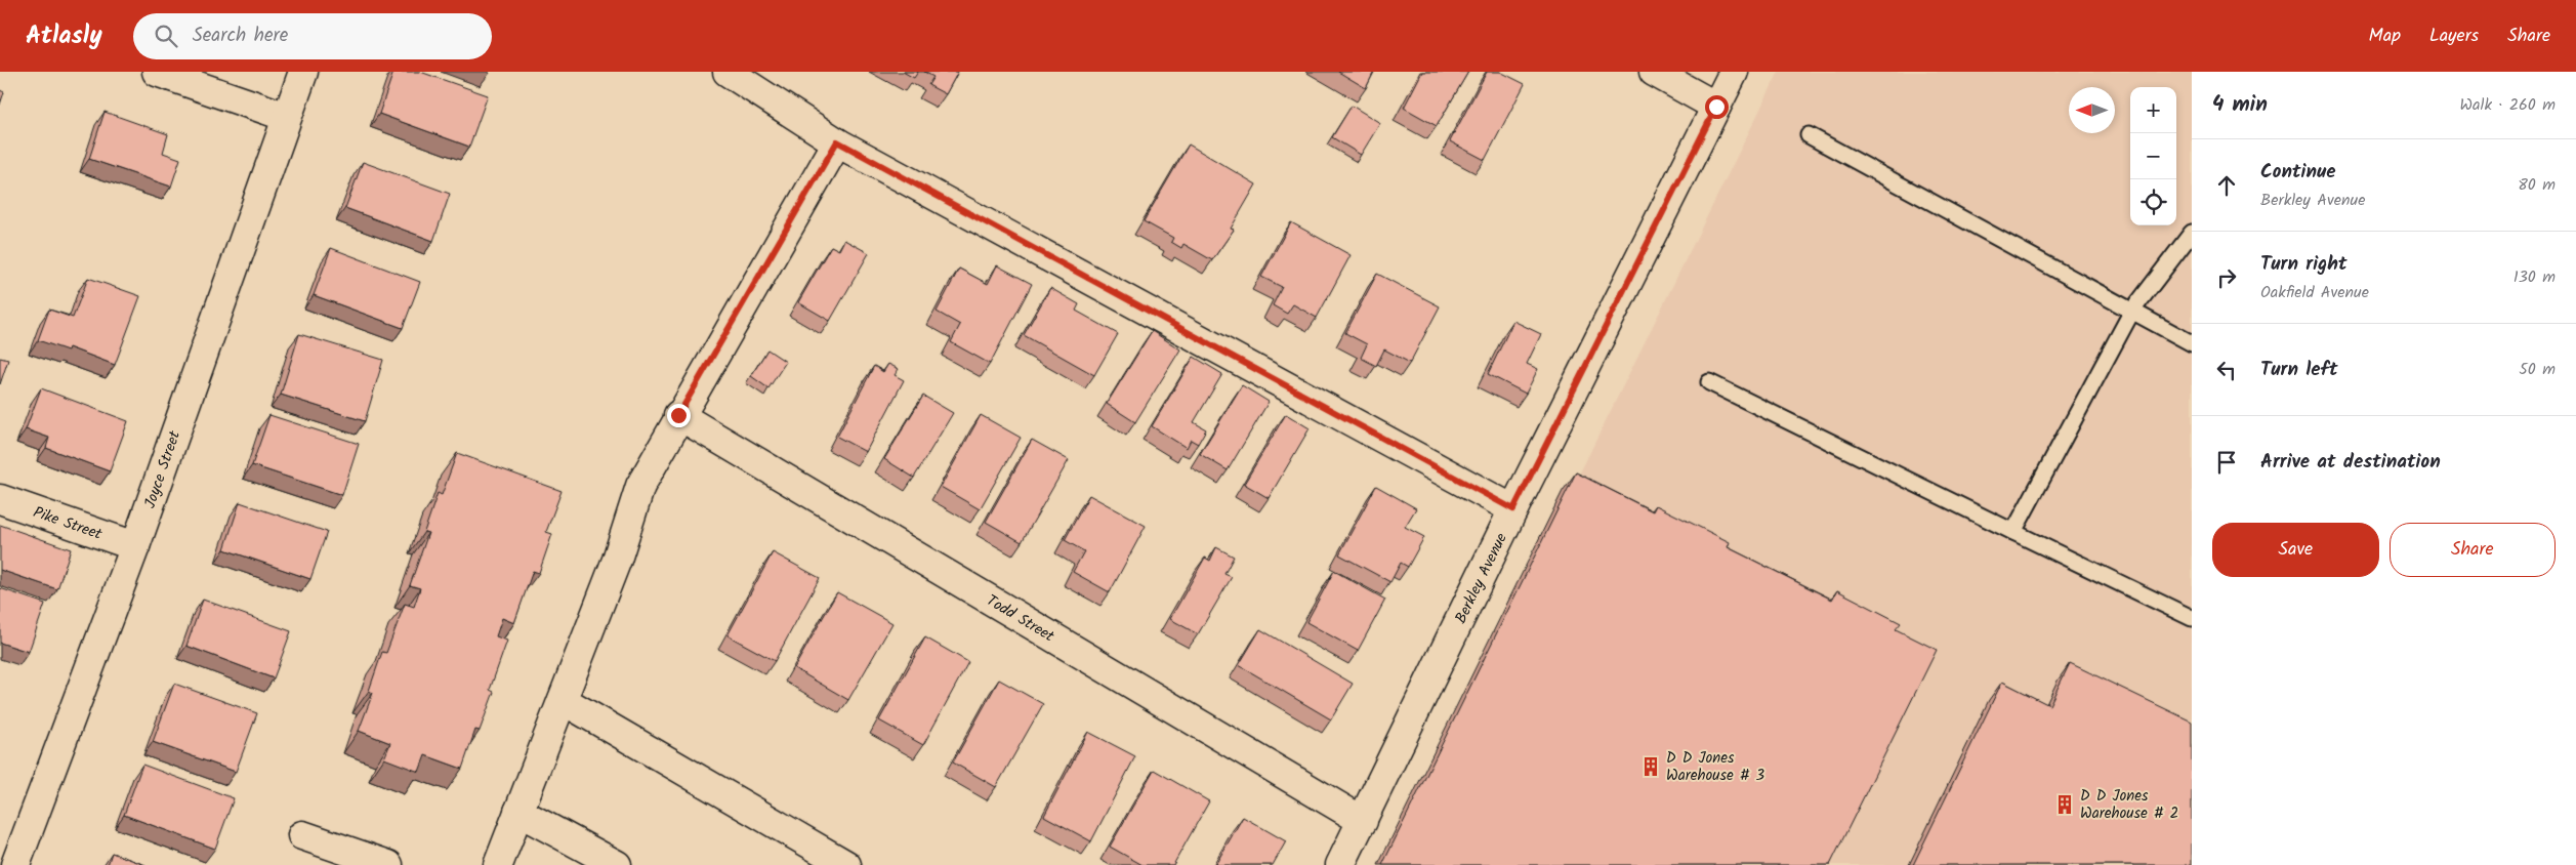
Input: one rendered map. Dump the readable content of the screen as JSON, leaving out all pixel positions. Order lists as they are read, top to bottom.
{
  "streets": {
    "street": [
      "Joyce Street",
      "Pike Street",
      "Berkley Avenue",
      "Todd Street"
    ]
  },
  "crossings": [
    ["Joyce Street", "Pike Street"],
    ["Berkley Avenue", "Todd Street"]
  ],
  "places": {
    "building": ["D D Jones Warehouse # 3", "D D Jones Warehouse # 2"]
  },
  "north": "left",
  "page": {
    "header": "Atlasly",
    "search": "Search here",
    "nav": ["Map", "Layers", "Share"],
    "heading": ["4 min", "Walk · 260 m"],
    "map_buttons": ["+", "−"],
    "list": [
      ["Continue", "Berkley Avenue", "80 m"],
      ["Turn right", "Oakfield Avenue", "130 m"],
      ["Turn left", "50 m"],
      "Arrive at destination"
    ],
    "buttons": ["Save", "Share"]
  }
}
